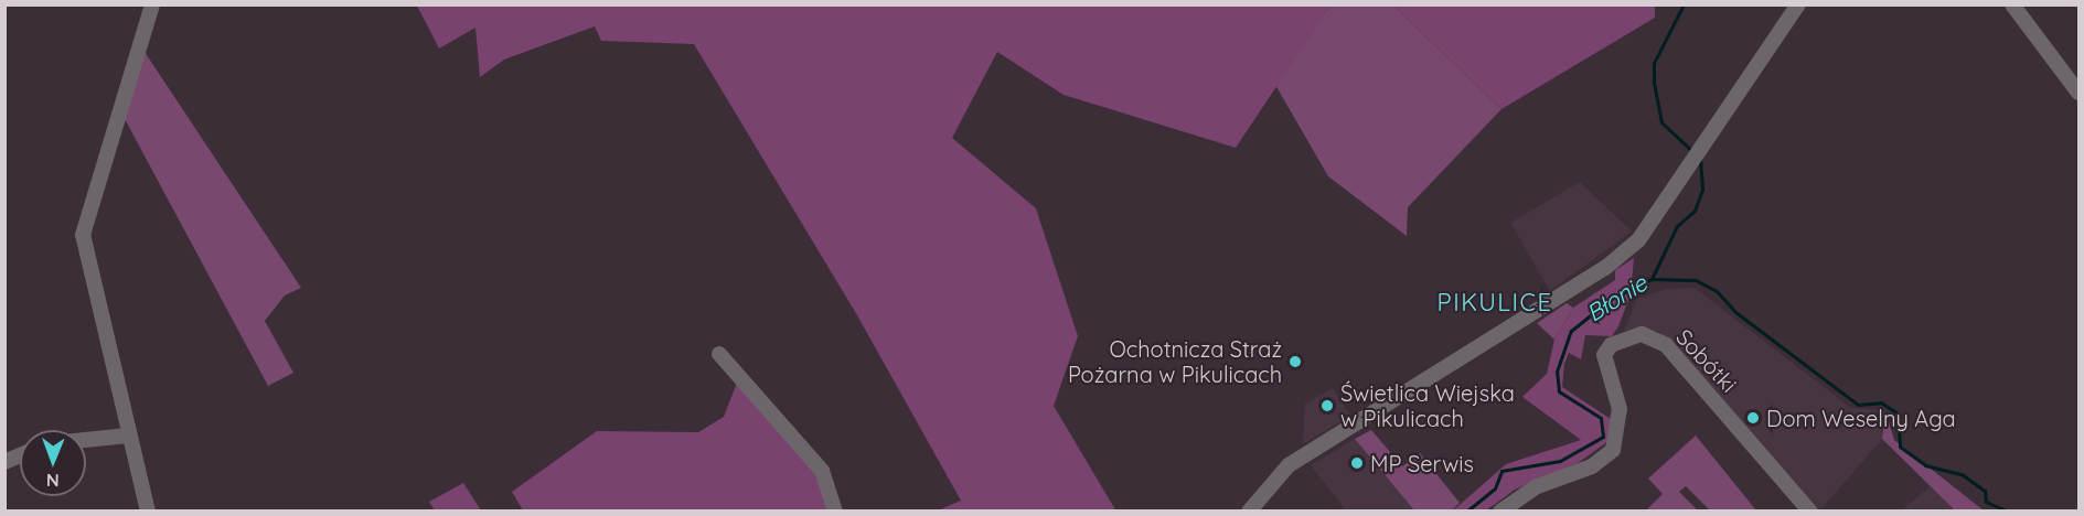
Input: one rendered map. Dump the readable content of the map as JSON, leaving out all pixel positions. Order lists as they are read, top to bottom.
{
  "streets": {
    "street": ["Sobótki"]
  },
  "districts": ["PIKULICE"],
  "water": ["Błonie"],
  "places": [
    "Ochotnicza Straż Pożarna w Pikulicach",
    "Świetlica Wiejska w Pikulicach",
    "Dom Weselny Aga",
    "MP Serwis"
  ],
  "north": "bottom"
}
